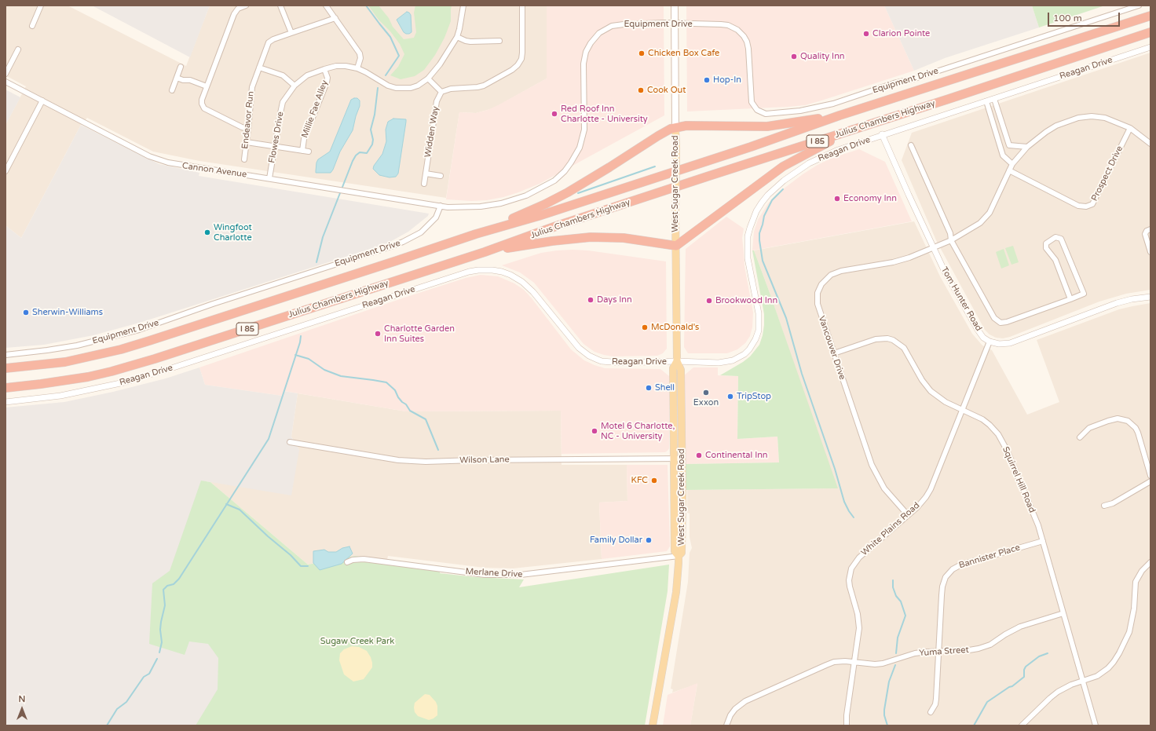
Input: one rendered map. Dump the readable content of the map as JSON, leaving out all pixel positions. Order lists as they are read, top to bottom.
{
  "streets": {
    "highway": ["Julius Chambers Highway", "I 85"],
    "main road": ["West Sugar Creek Road"],
    "street": [
      "Equipment Drive",
      "Reagan Drive",
      "Millie Fae Alley",
      "Endeavor Run",
      "Widden Way",
      "Flowes Drive",
      "Cannon Avenue",
      "Prospect Drive",
      "Tom Hunter Road",
      "Vancouver Drive",
      "Wilson Lane",
      "Squirrel Hill Road",
      "White Plains Road",
      "Bannister Place",
      "Merlane Drive",
      "Yuma Street"
    ]
  },
  "crossings": [
    ["Equipment Drive", "Cannon Avenue"],
    ["Equipment Drive", "West Sugar Creek Road"],
    ["Reagan Drive", "West Sugar Creek Road"],
    ["Reagan Drive", "Tom Hunter Road"],
    ["Millie Fae Alley", "Flowes Drive"],
    ["Flowes Drive", "Cannon Avenue"],
    ["West Sugar Creek Road", "Wilson Lane"],
    ["West Sugar Creek Road", "Merlane Drive"],
    ["Tom Hunter Road", "Vancouver Drive"],
    ["Tom Hunter Road", "White Plains Road"],
    ["Vancouver Drive", "Squirrel Hill Road"],
    ["Vancouver Drive", "White Plains Road"],
    ["Squirrel Hill Road", "White Plains Road"],
    ["Squirrel Hill Road", "Bannister Place"],
    ["Squirrel Hill Road", "Yuma Street"],
    ["White Plains Road", "Yuma Street"],
    ["Bannister Place", "Yuma Street"]
  ],
  "parks": ["Sugaw Creek Park"],
  "places": [
    "Clarion Pointe",
    "Chicken Box Cafe",
    "Quality Inn",
    "Hop-In",
    "Cook Out",
    "Red Roof Inn Charlotte - University",
    "Economy Inn",
    "Wingfoot Charlotte",
    "Days Inn",
    "Brookwood Inn",
    "Sherwin-Williams",
    "McDonald's",
    "Charlotte Garden Inn Suites",
    "Shell",
    "Exxon",
    "TripStop",
    "Motel 6 Charlotte, NC - University",
    "Continental Inn",
    "KFC",
    "Family Dollar"
  ],
  "scale_bar": "100 m",
  "north": "top"
}
